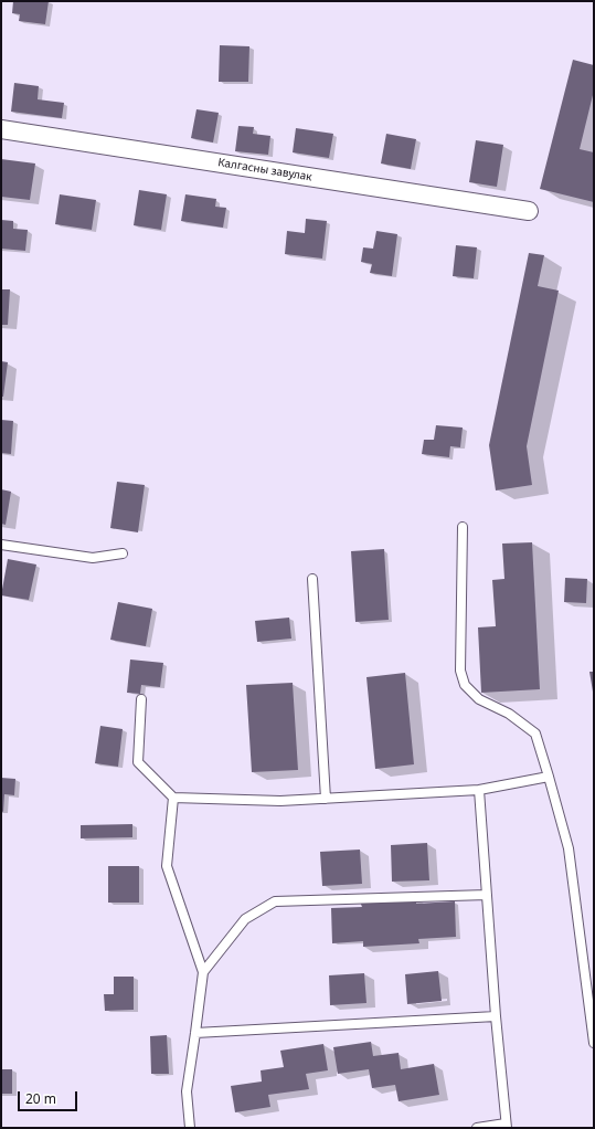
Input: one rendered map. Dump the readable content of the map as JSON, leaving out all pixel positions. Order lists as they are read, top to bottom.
{
  "streets": {
    "street": ["Калгасны завулак"]
  },
  "scale_bar": "20 m"
}
